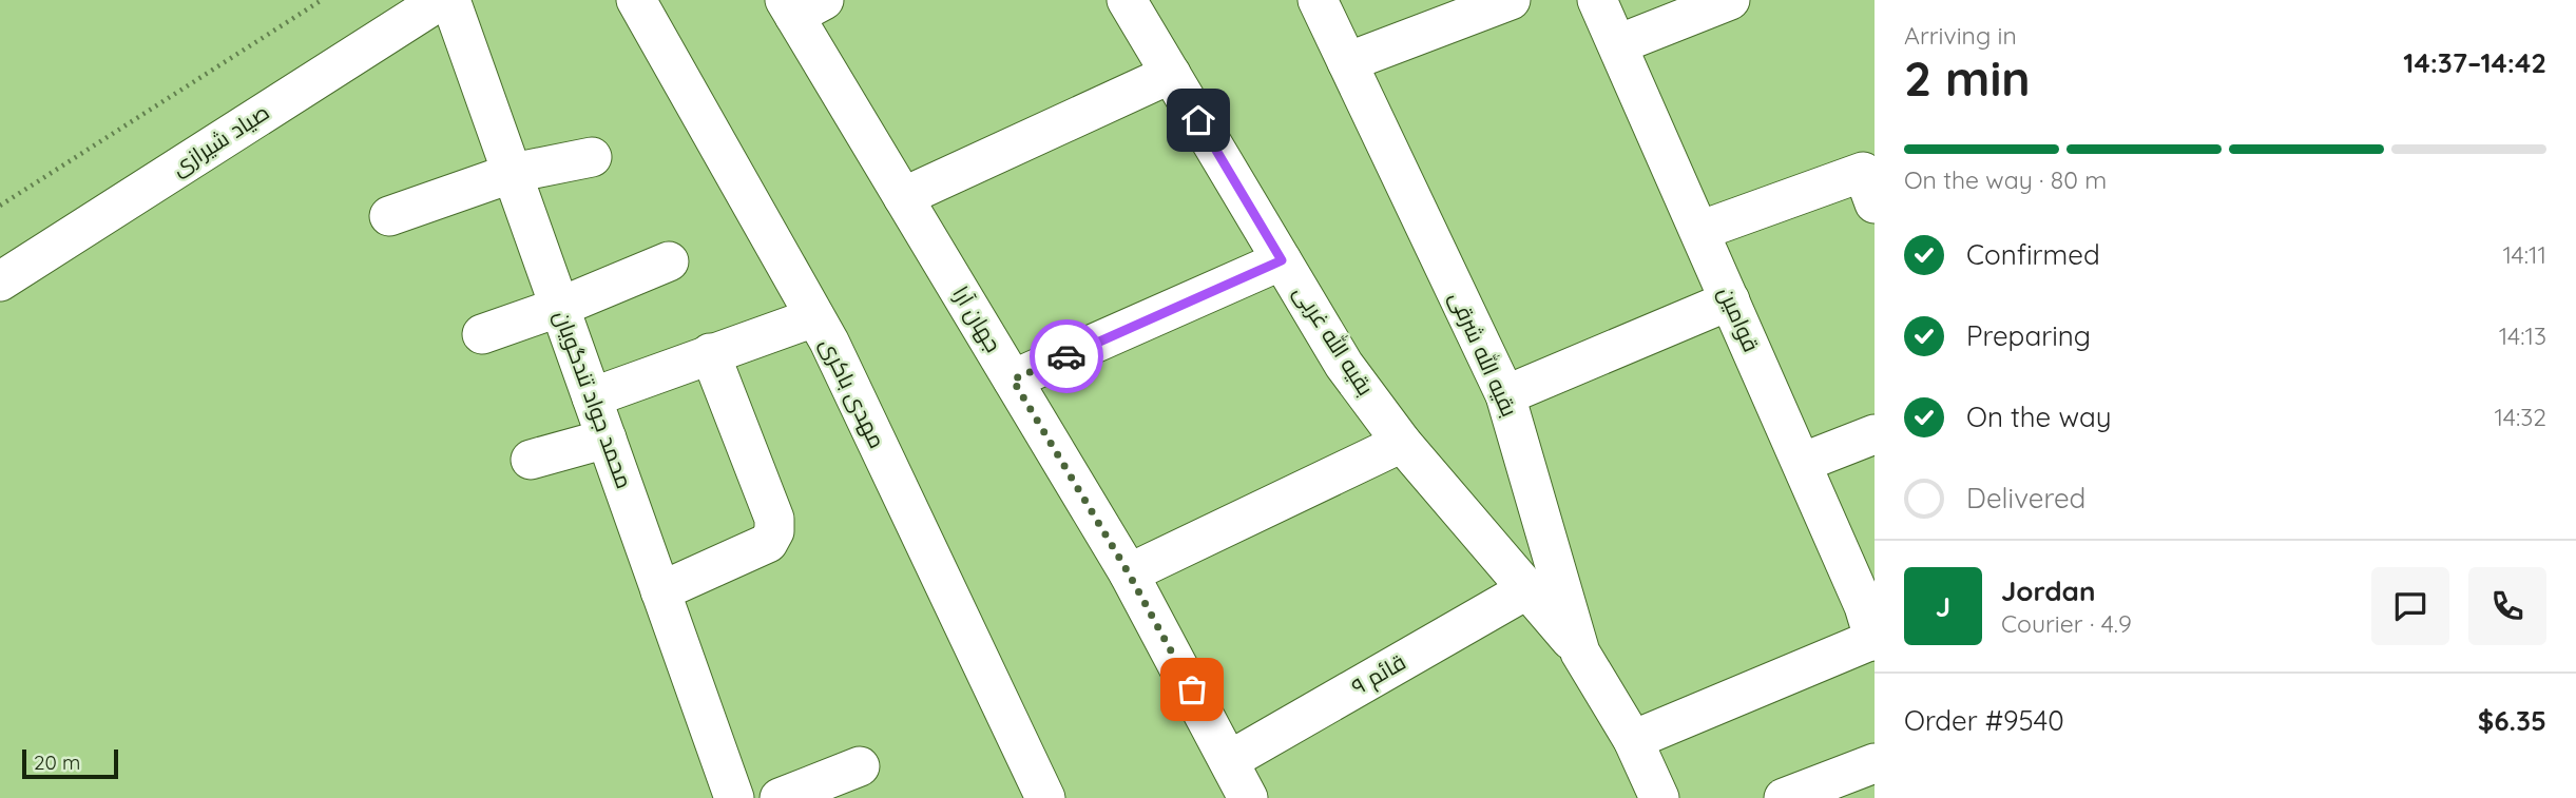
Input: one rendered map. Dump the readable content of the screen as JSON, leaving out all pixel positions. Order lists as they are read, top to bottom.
{
  "streets": {
    "street": [
      "صیاد شیرازی",
      "جهان آرا",
      "قوامین",
      "بقیه الله غربی",
      "بقیه الله شرقی",
      "مهدی باکری",
      "محمد جواد تندگویان",
      "قائم ۹"
    ]
  },
  "crossings": [
    ["جهان آرا", "قائم ۹"],
    ["بقیه الله غربی", "بقیه الله شرقی"],
    ["بقیه الله غربی", "قائم ۹"]
  ],
  "scale_bar": "20 m",
  "page": {
    "heading": ["2 min", "Arriving in", "14:37–14:42"],
    "panel": [
      "Jordan",
      "Courier · 4.9",
      "Order #9540",
      "$6.35"
    ],
    "bar": "On the way · 80 m",
    "list": [
      ["Confirmed", "14:11"],
      ["Preparing", "14:13"],
      ["On the way", "14:32"],
      "Delivered"
    ],
    "round": "J",
    "scale": "20 m"
  }
}
